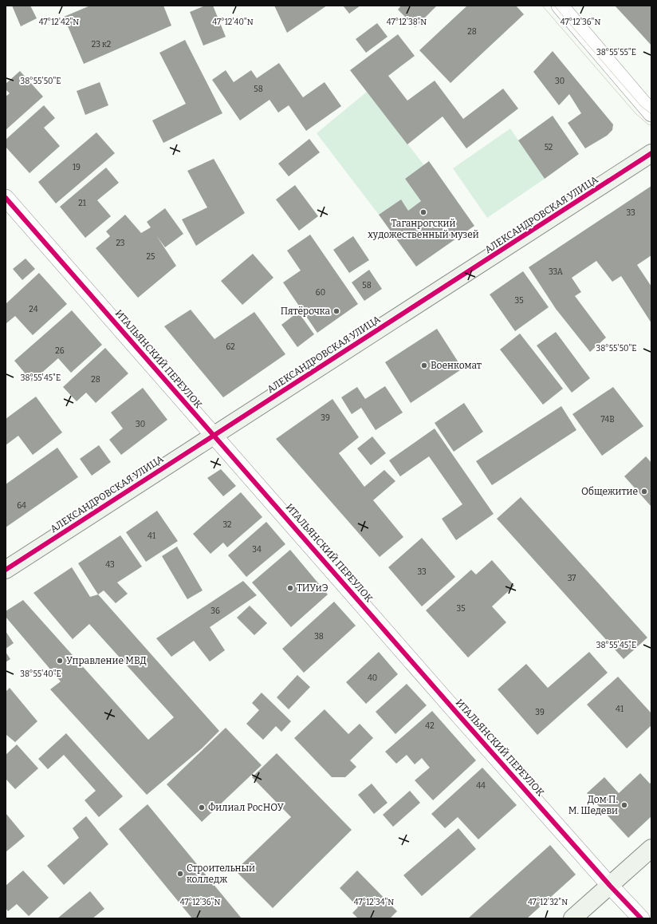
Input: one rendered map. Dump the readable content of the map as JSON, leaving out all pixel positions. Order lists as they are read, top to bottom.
{
  "streets": {
    "street": ["АЛЕКСАНДРОВСКАЯ УЛИЦА", "ИТАЛЬЯНСКИЙ ПЕРЕУЛОК"]
  },
  "crossings": [
    ["АЛЕКСАНДРОВСКАЯ УЛИЦА", "ИТАЛЬЯНСКИЙ ПЕРЕУЛОК"]
  ],
  "places": [
    "Таганрогский художественный музей",
    "Пятёрочка",
    "Военкомат",
    "Общежитие",
    "ТИУиЭ",
    "Управление МВД",
    "Дом П. М. Шедеви",
    "Филиал РосНОУ",
    "Строительный колледж"
  ],
  "house_numbers": [
    "28",
    "23 к2",
    "30",
    "58",
    "52",
    "19",
    "21",
    "33",
    "23",
    "25",
    "33А",
    "58",
    "60",
    "35",
    "24",
    "62",
    "26",
    "28",
    "39",
    "74В",
    "30",
    "64",
    "32",
    "41",
    "34",
    "43",
    "33",
    "37",
    "35",
    "36",
    "38",
    "40",
    "41",
    "39",
    "42",
    "44"
  ],
  "coordinates": [
    "47°12'38\"N",
    "47°12'36\"N",
    "47°12'42\"N",
    "47°12'40\"N",
    "38°55'55\"E",
    "38°55'50\"E",
    "38°55'45\"E",
    "38°55'40\"E",
    "47°12'34\"N",
    "47°12'32\"N"
  ]
}
